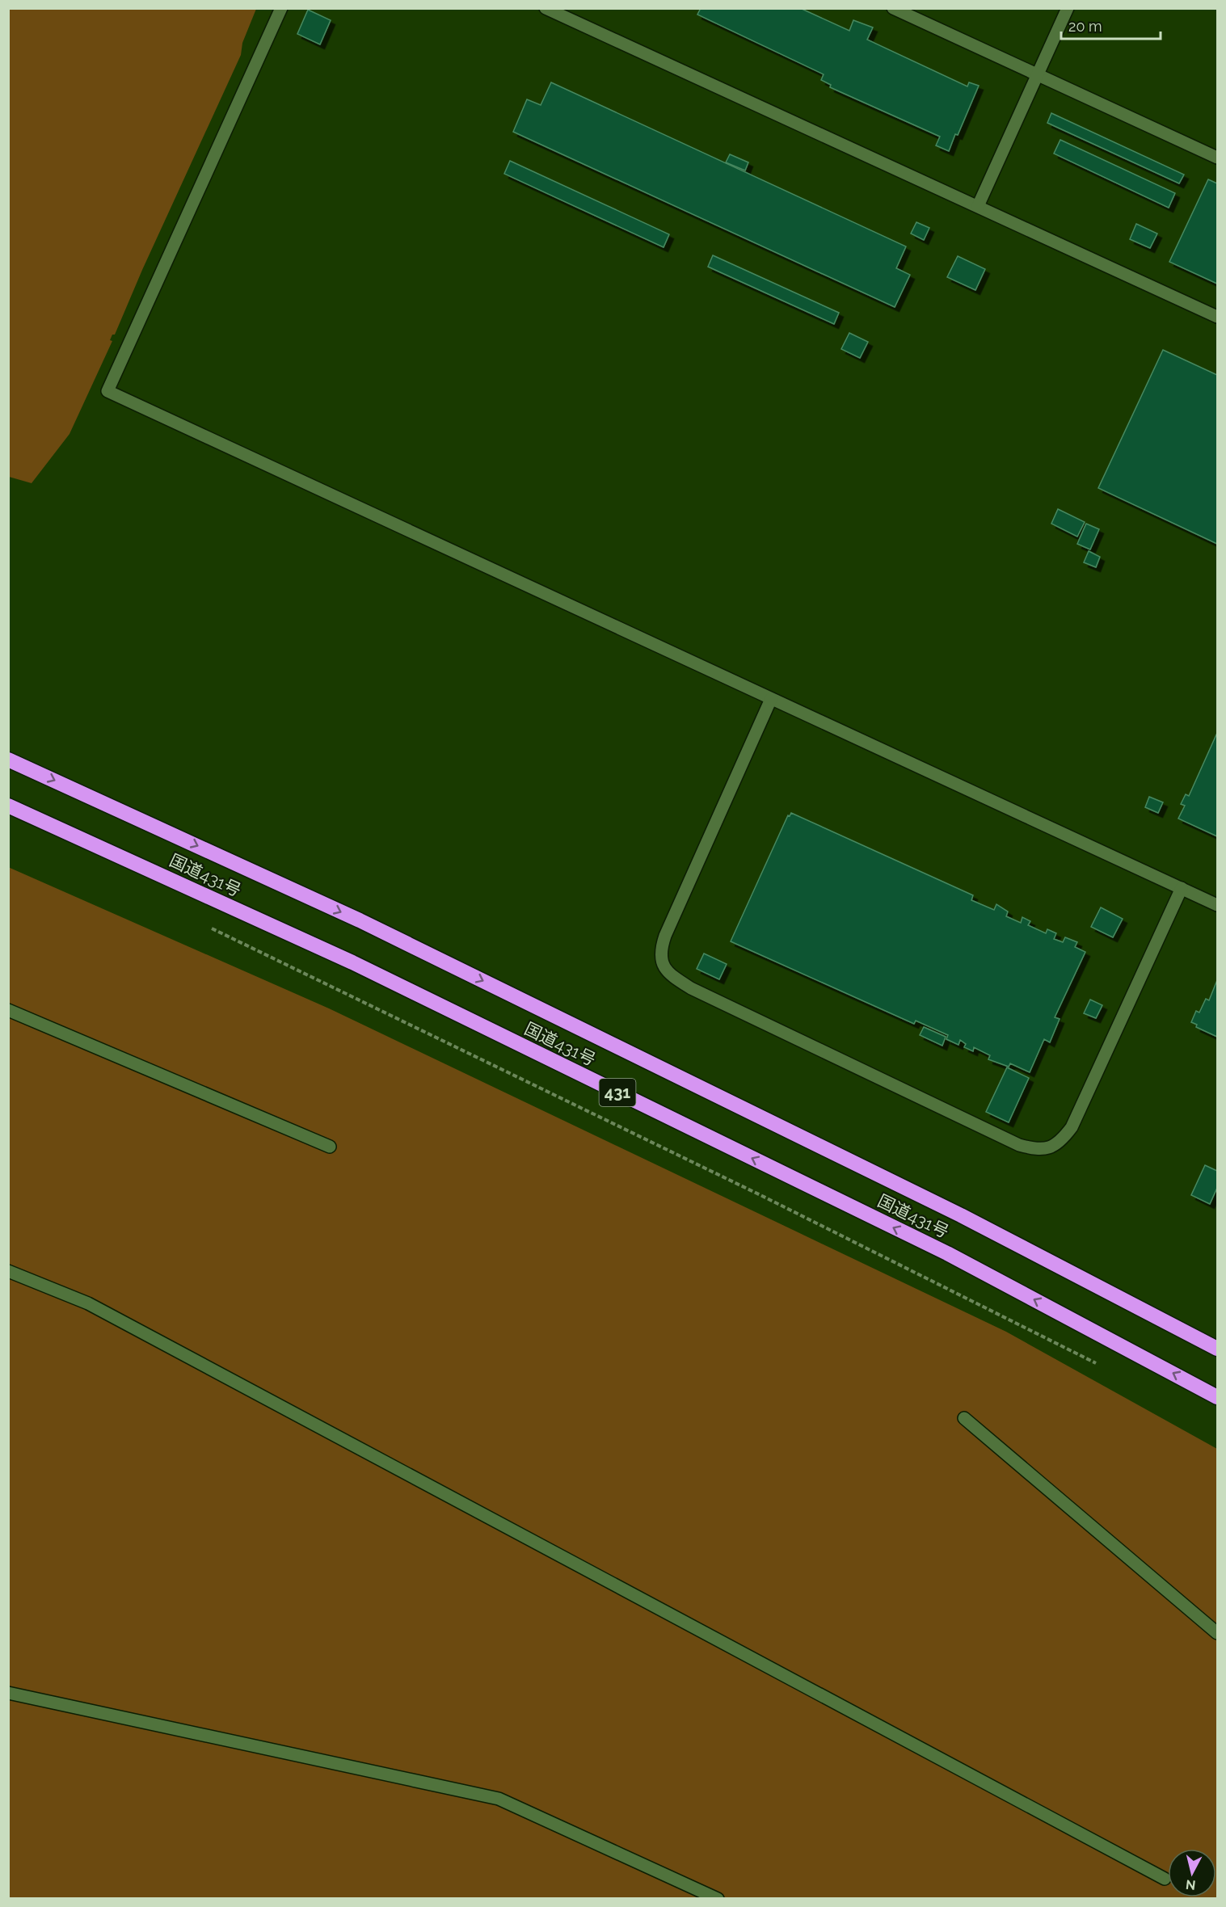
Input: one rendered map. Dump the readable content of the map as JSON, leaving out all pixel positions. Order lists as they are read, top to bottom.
{
  "streets": {
    "highway": ["国道431号", "431"]
  },
  "scale_bar": "20 m",
  "north": "bottom"
}
